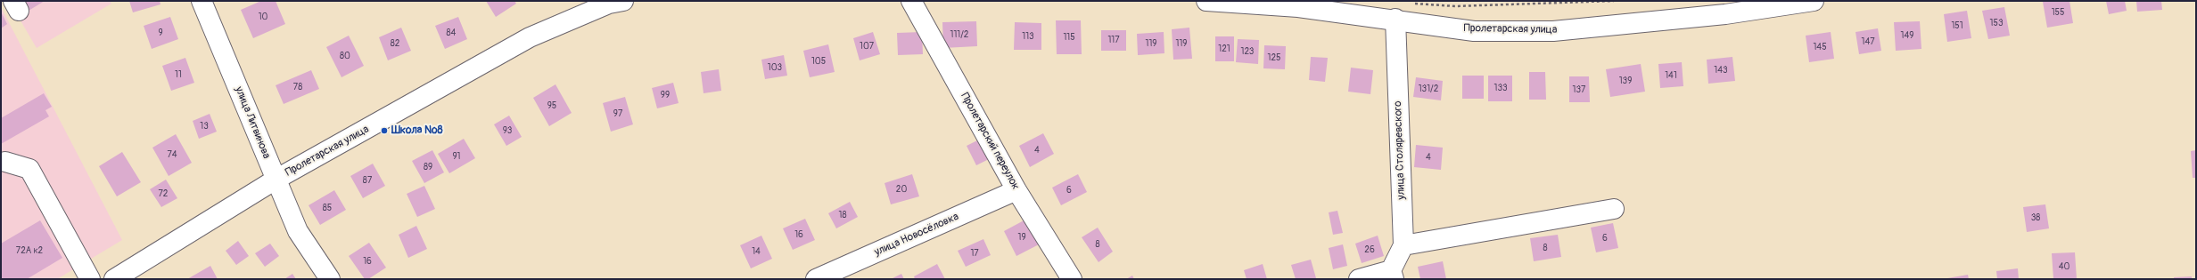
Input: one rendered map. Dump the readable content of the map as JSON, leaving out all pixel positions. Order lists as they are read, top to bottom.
{
  "streets": {
    "main road": [
      "Пролетарская улица",
      "улица Литвинова",
      "Пролетарский переулок",
      "улица Столяревского",
      "улица Новосёловка"
    ]
  },
  "crossings": [
    ["Пролетарская улица", "улица Литвинова"],
    ["Пролетарская улица", "улица Столяревского"],
    ["Пролетарский переулок", "улица Новосёловка"]
  ],
  "places": ["Школа №8"],
  "house_numbers": [
    "155",
    "10",
    "153",
    "151",
    "9",
    "84",
    "111/2",
    "149",
    "113",
    "115",
    "117",
    "147",
    "82",
    "119",
    "119",
    "107",
    "145",
    "121",
    "123",
    "80",
    "125",
    "105",
    "103",
    "143",
    "11",
    "141",
    "139",
    "78",
    "133",
    "131/2",
    "137",
    "99",
    "95",
    "97",
    "13",
    "93",
    "4",
    "74",
    "91",
    "4",
    "89",
    "87",
    "20",
    "6",
    "72",
    "85",
    "18",
    "38",
    "16",
    "19",
    "6",
    "8",
    "8",
    "26",
    "72А к2",
    "14",
    "17",
    "16",
    "40"
  ]
}
